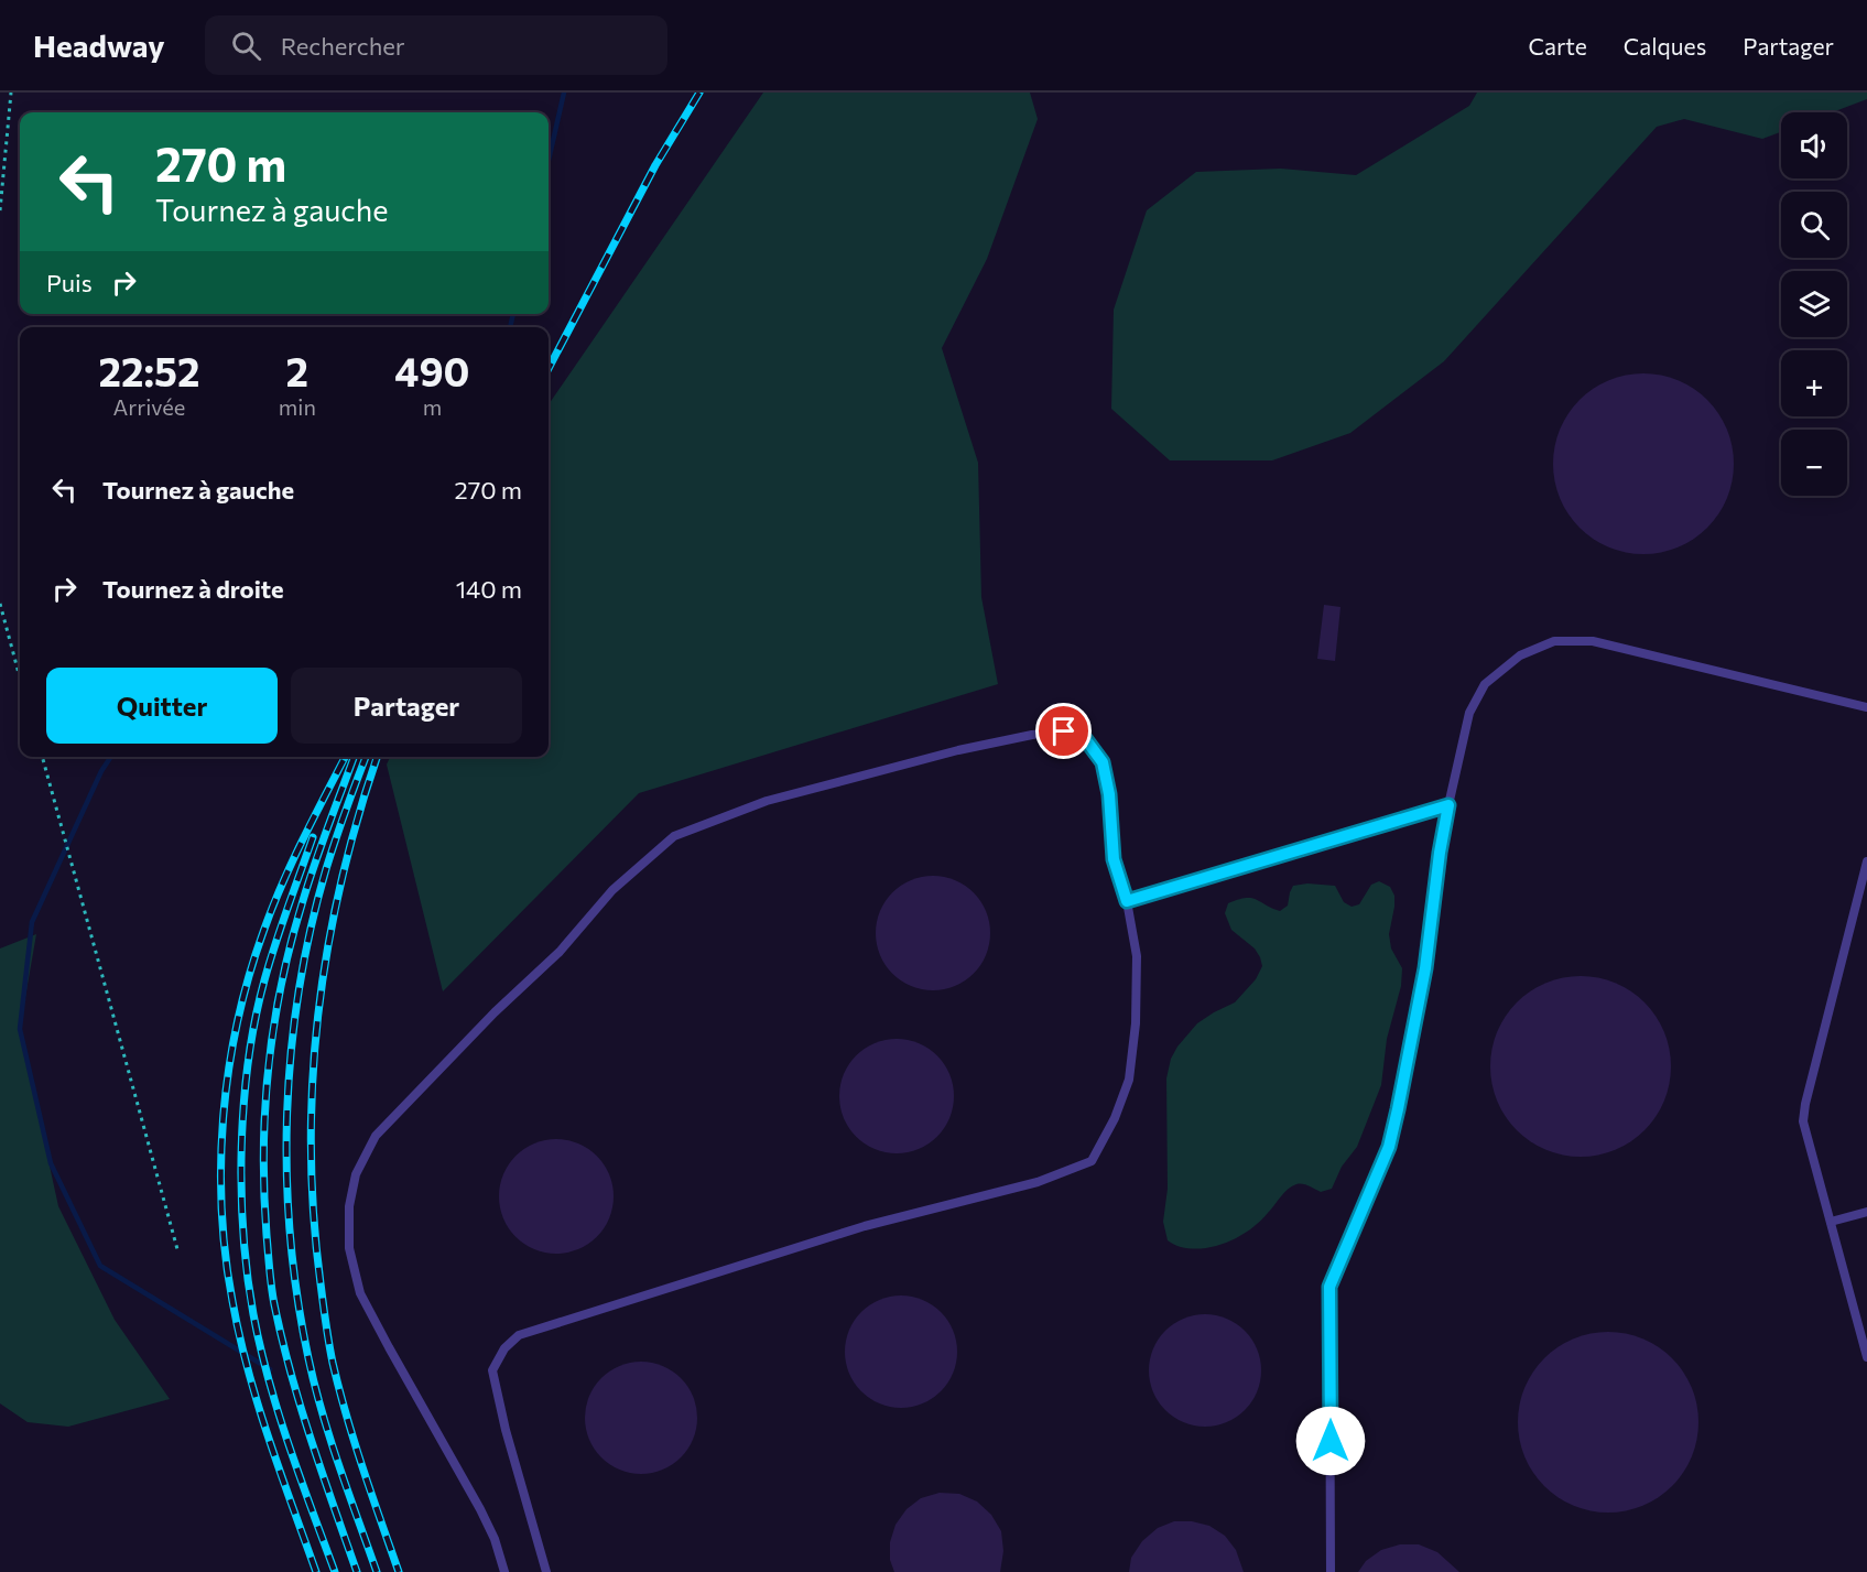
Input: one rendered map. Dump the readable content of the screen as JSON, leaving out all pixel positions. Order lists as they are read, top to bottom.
{
  "page": {
    "header": "Headway",
    "search": "Rechercher",
    "nav": ["Carte", "Calques", "Partager"],
    "map_buttons": ["+", "−"],
    "turn": ["270 m", "Tournez à gauche"],
    "then": "Puis",
    "eta": [
      "22:52",
      "Arrivée",
      "2",
      "min",
      "490",
      "m"
    ],
    "list": [
      {
        "name": "Tournez à gauche",
        "value": "270 m"
      },
      {
        "name": "Tournez à droite",
        "value": "140 m"
      }
    ],
    "buttons": ["Quitter", "Partager"]
  }
}
